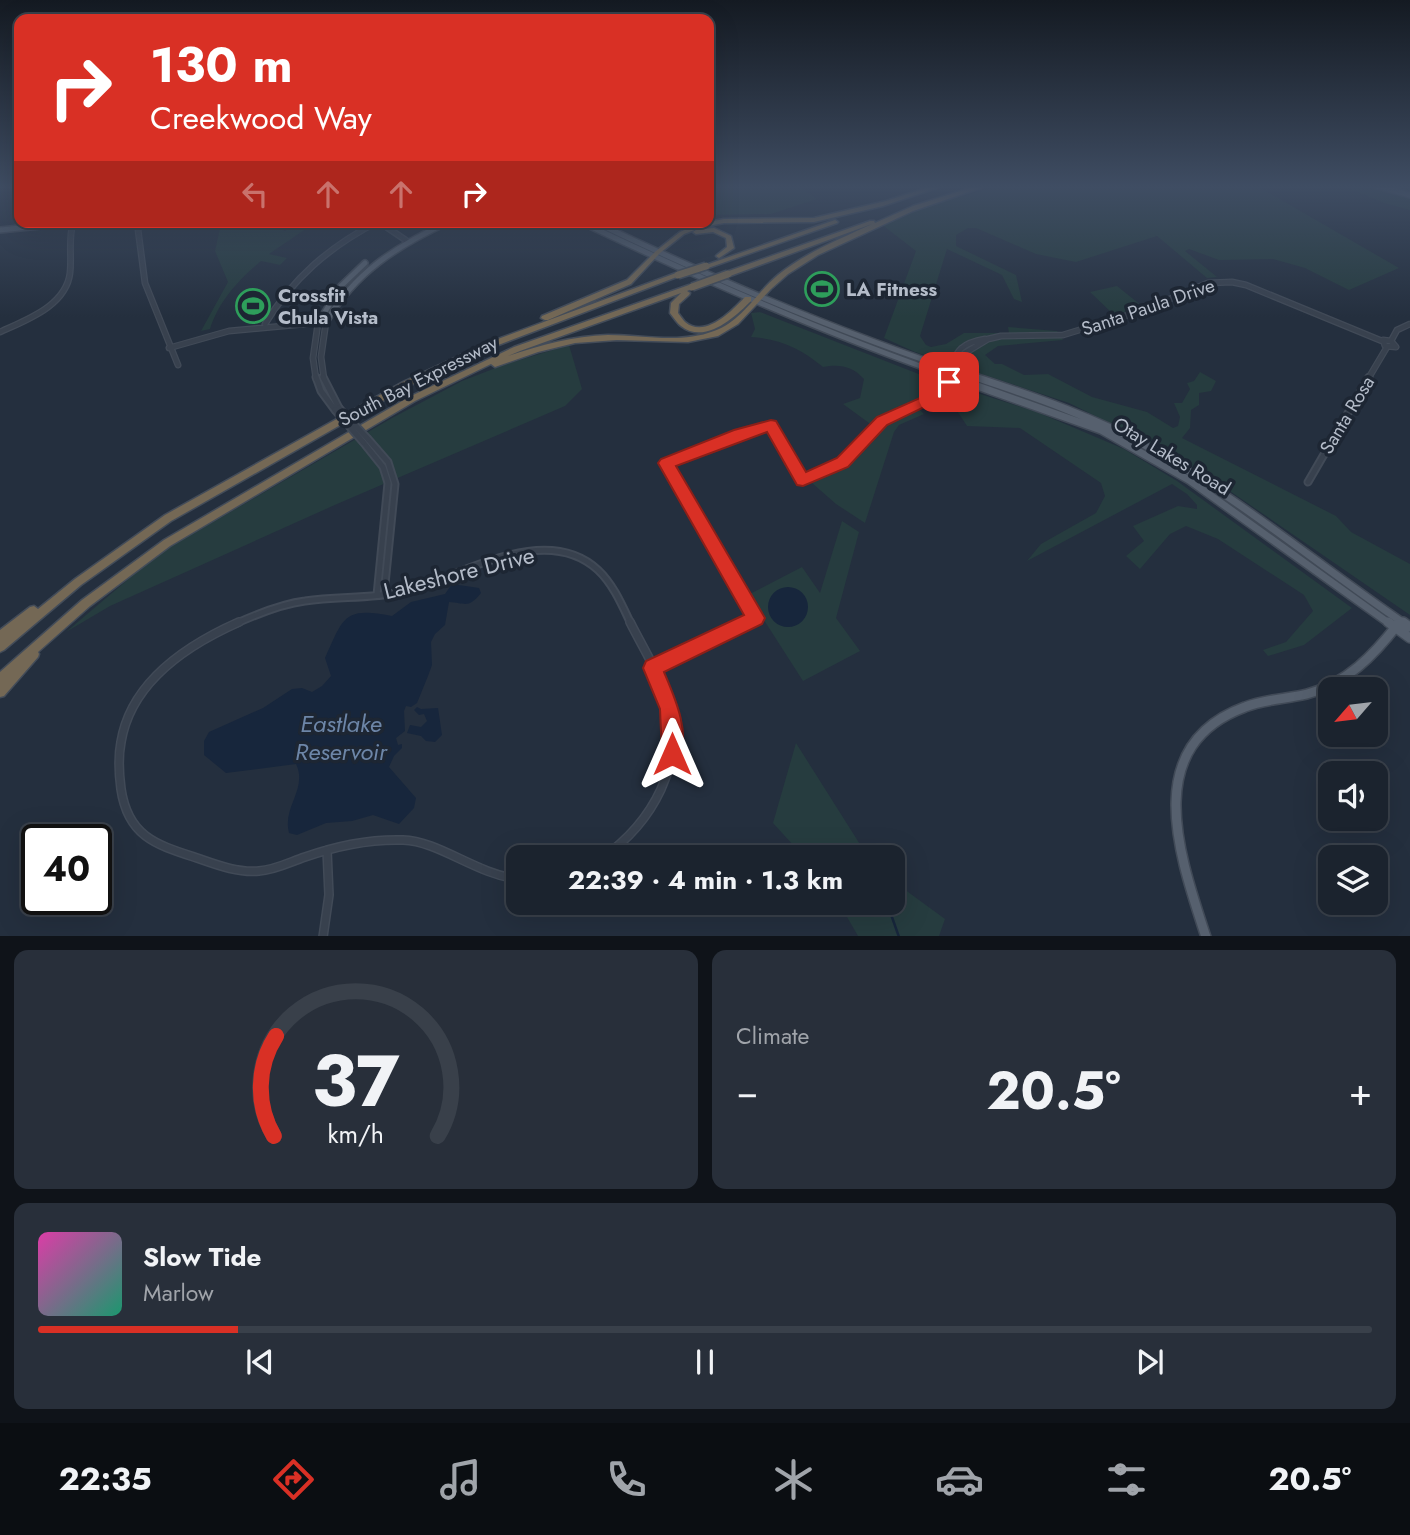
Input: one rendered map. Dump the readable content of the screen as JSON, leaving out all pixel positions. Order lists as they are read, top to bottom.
{
  "streets": {
    "highway": ["South Bay Expressway"],
    "main road": ["Otay Lakes Road"],
    "street": ["Santa Paula Drive", "Santa Rosa", "Lakeshore Drive"]
  },
  "crossings": [
    ["Santa Paula Drive", "Otay Lakes Road"],
    ["Santa Paula Drive", "Lakeshore Drive"]
  ],
  "water": ["Eastlake Reservoir"],
  "places": {
    "sports": ["LA Fitness", "Crossfit Chula Vista"]
  },
  "north": "bottom left",
  "page": {
    "turn": ["130 m", "Creekwood Way"],
    "limit": "40",
    "trip": "22:39 · 4 min · 1.3 km",
    "tile": "Climate",
    "heat": ["−", "20.5°", "+"],
    "song": ["Slow Tide", "Marlow"],
    "tabs": ["22:35", "20.5°"],
    "gauge": ["37", "km/h"]
  }
}
